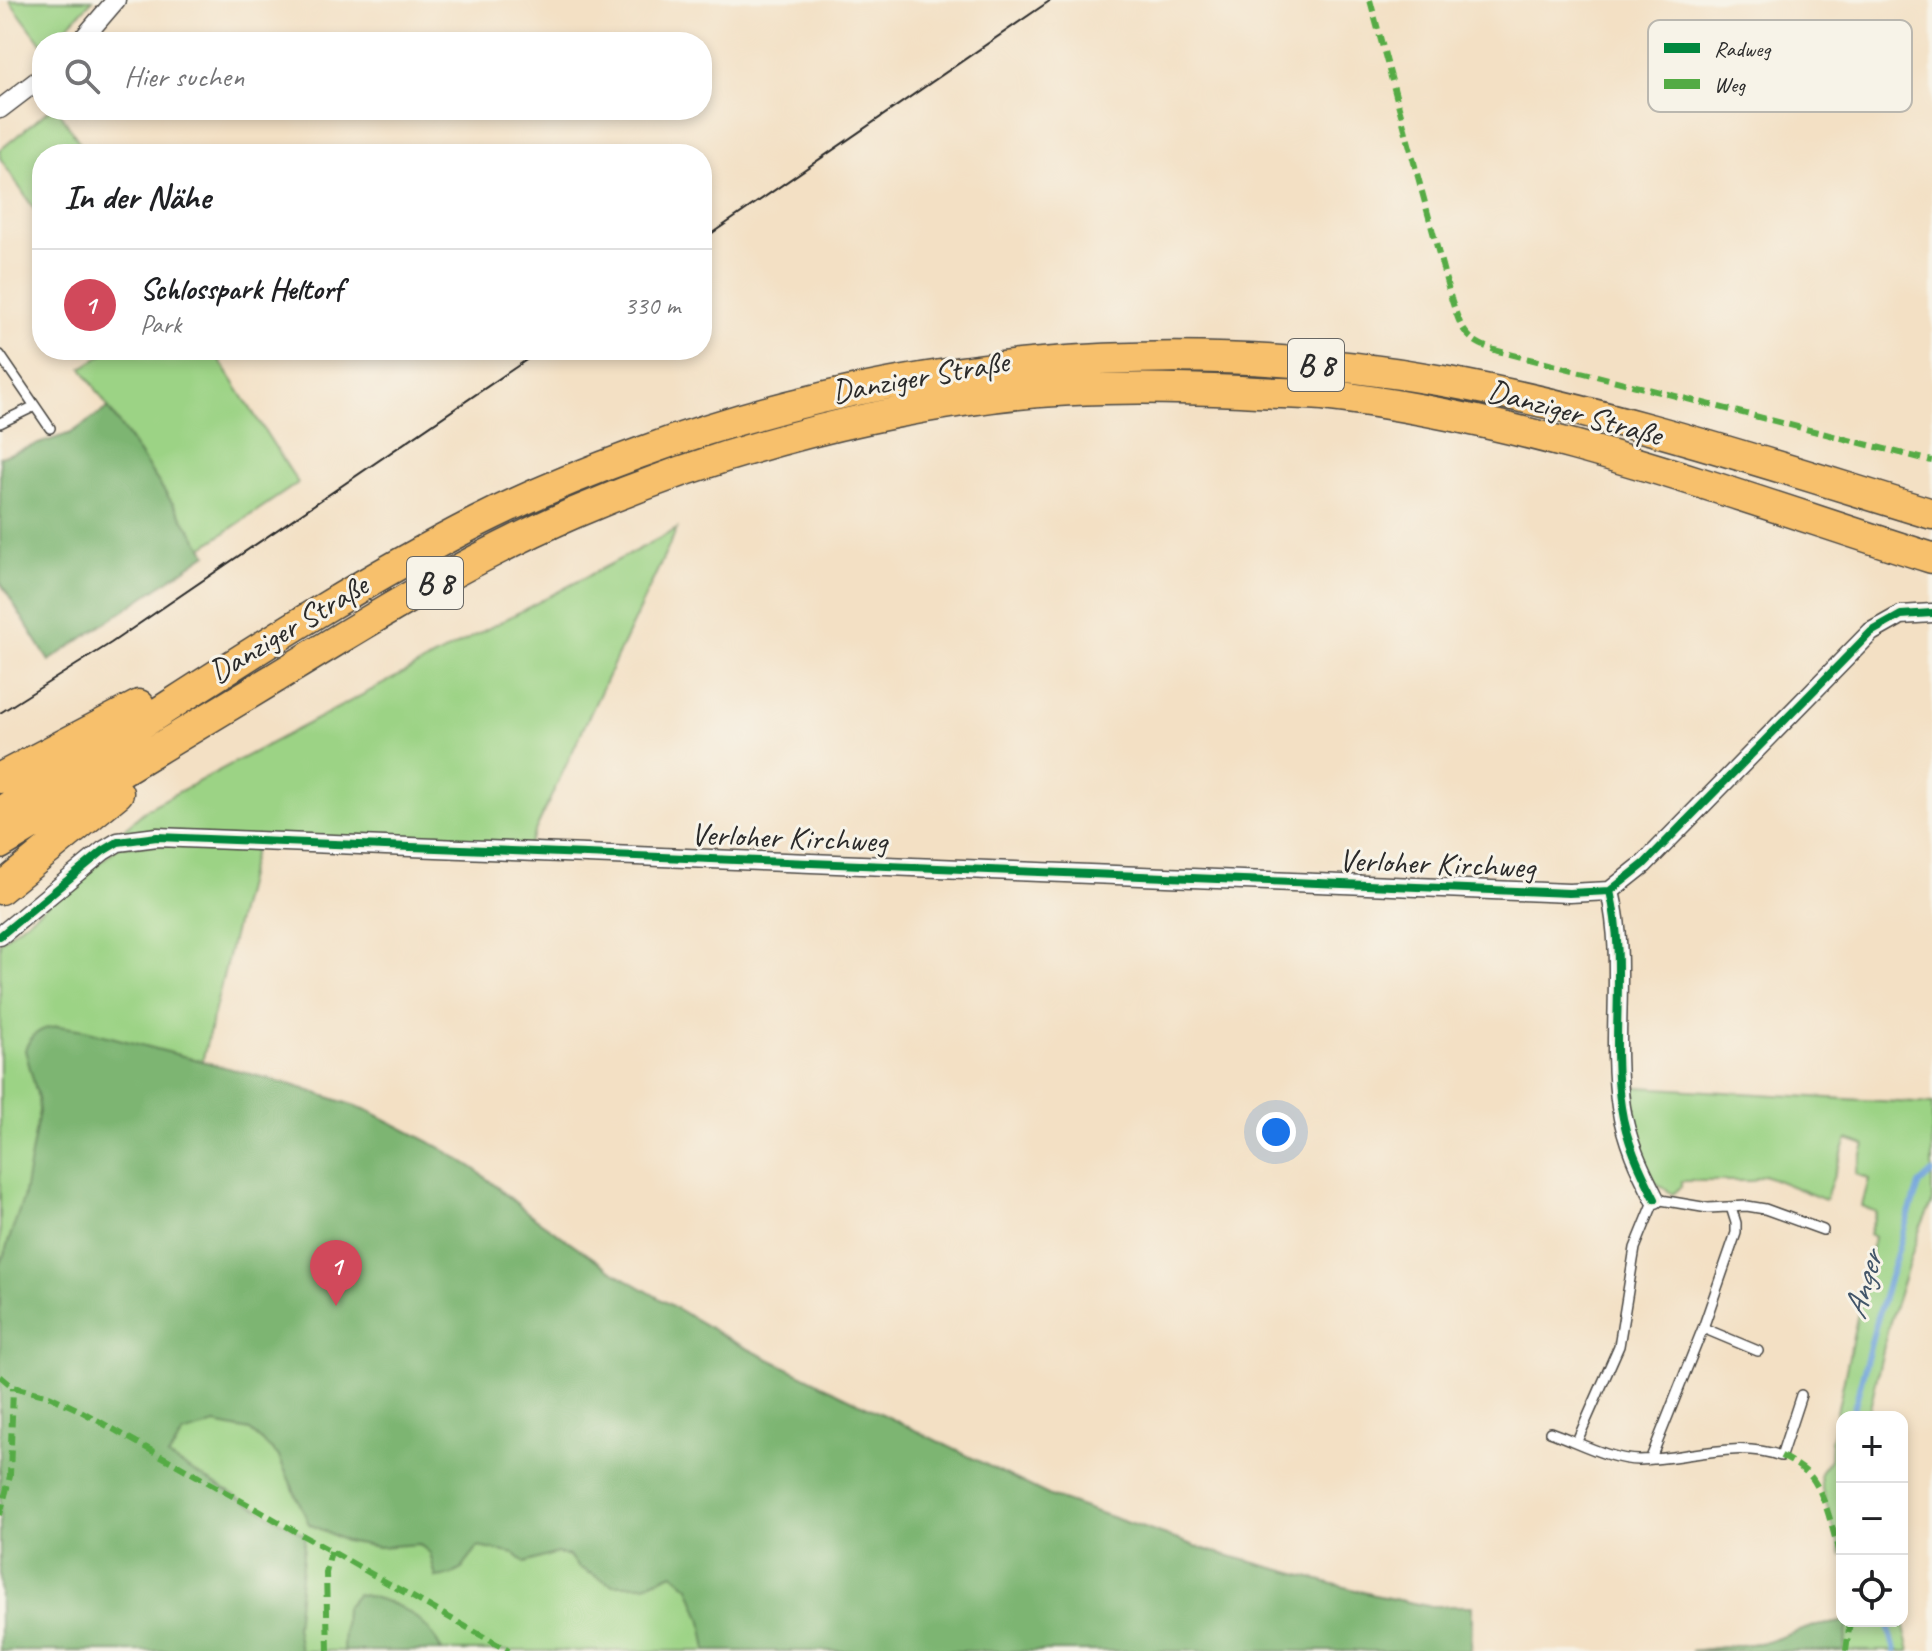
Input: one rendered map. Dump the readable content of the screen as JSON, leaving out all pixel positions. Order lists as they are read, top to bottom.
{
  "streets": {
    "highway": ["B 8", "Danziger Straße"],
    "street": ["Verloher Kirchweg"]
  },
  "water": ["Anger"],
  "legend": ["Radweg", "Weg"],
  "page": {
    "search": "Hier suchen",
    "heading": "In der Nähe",
    "list": [
      {
        "mark": "1",
        "name": "Schlosspark Heltorf",
        "note": "Park",
        "value": "330 m"
      }
    ],
    "pins": "1",
    "map_buttons": ["+", "−"]
  }
}
